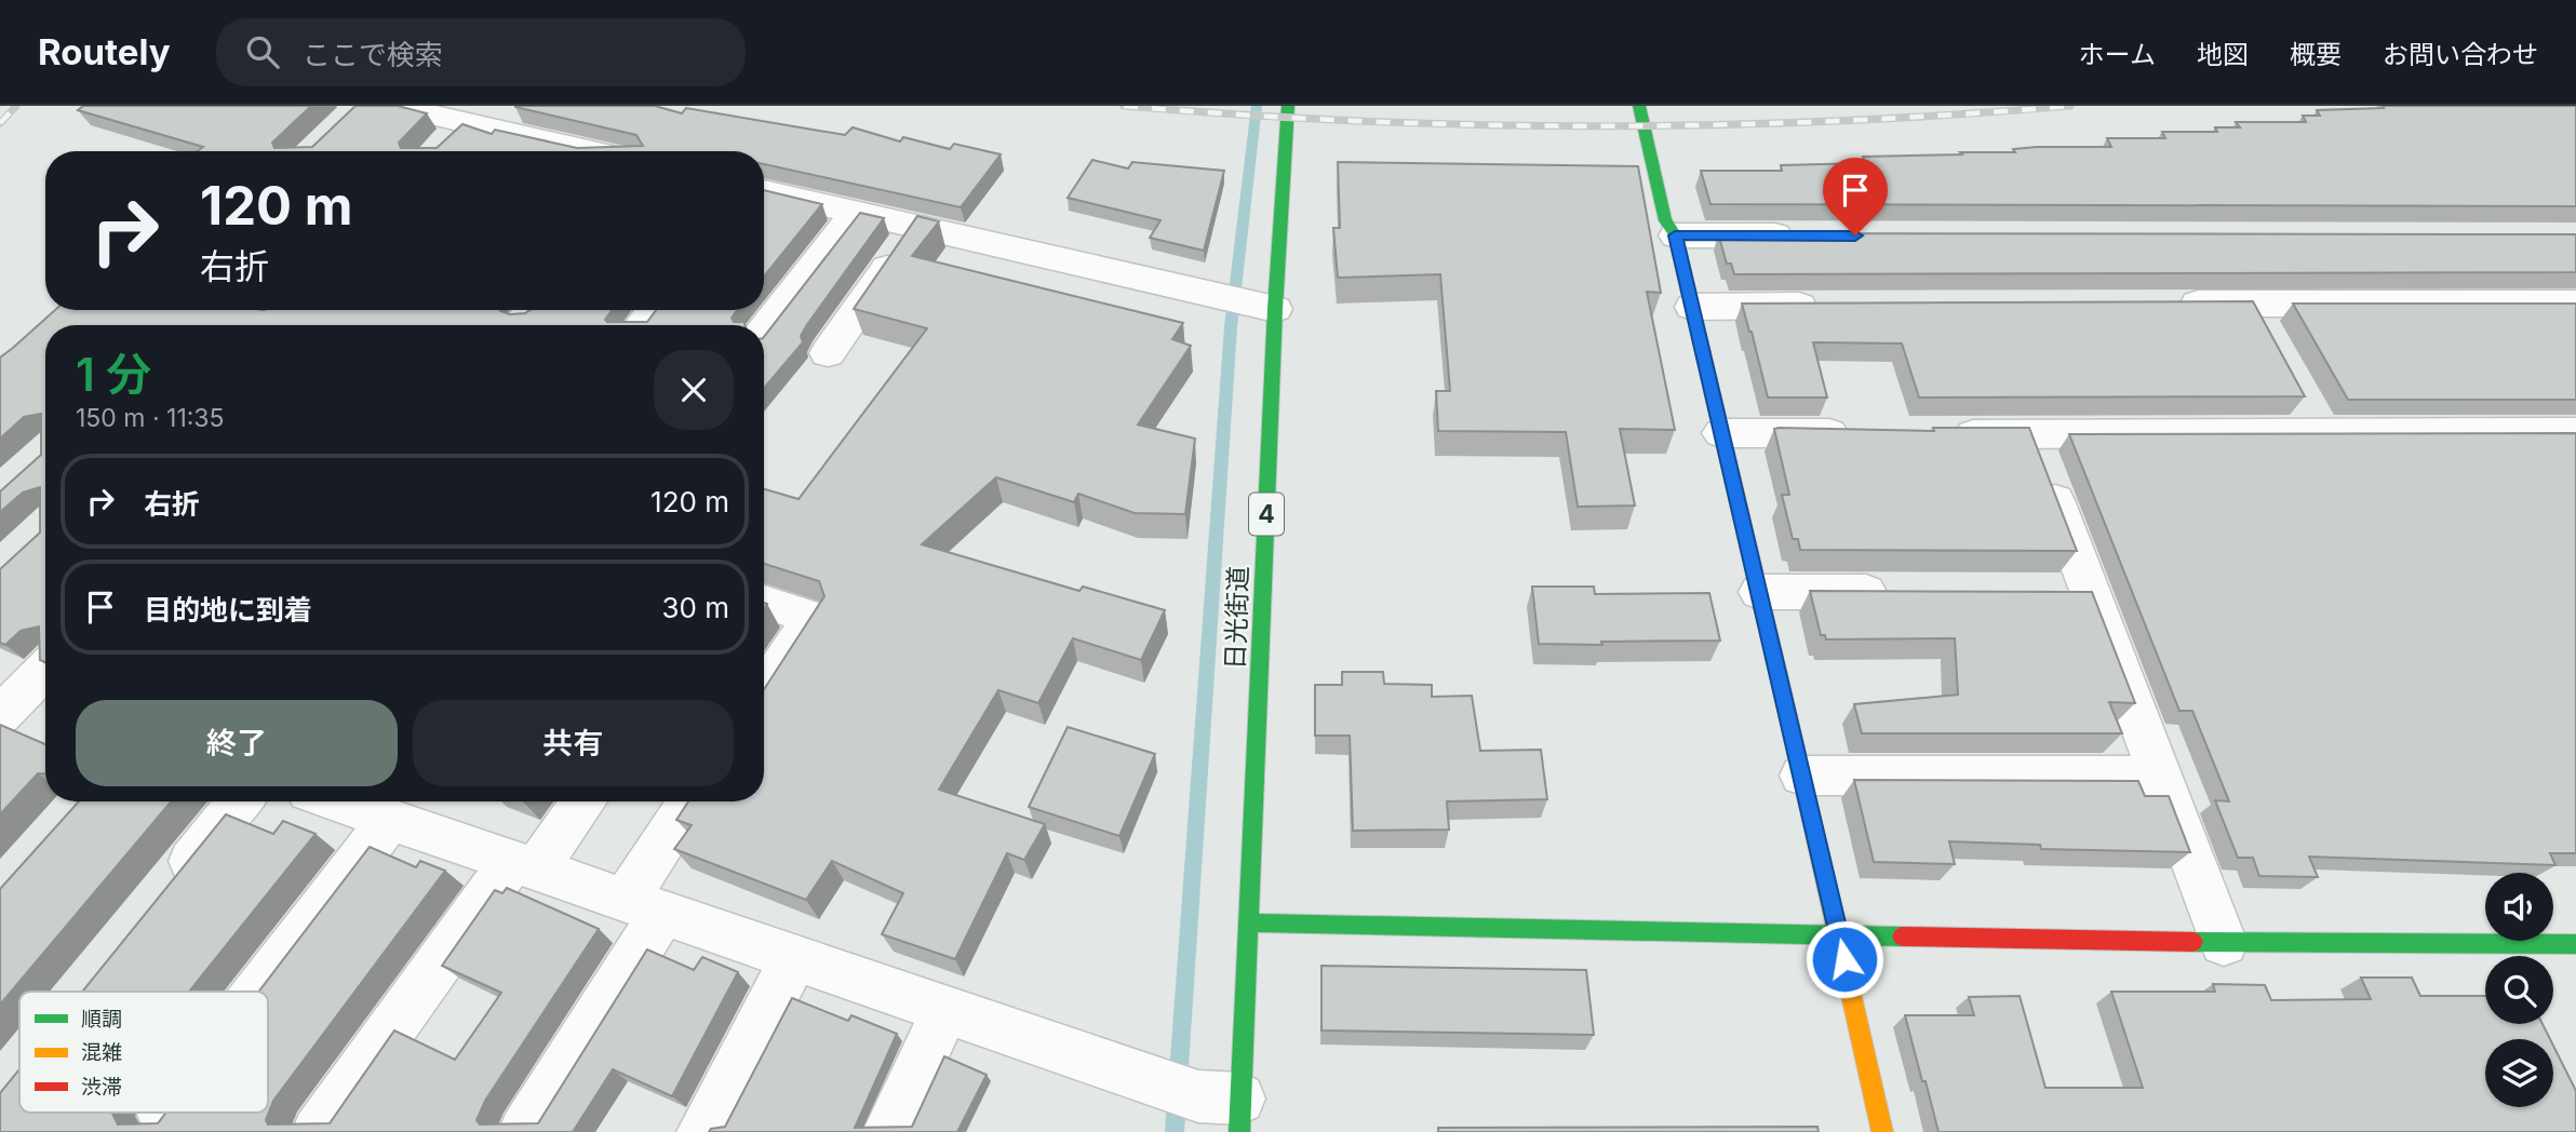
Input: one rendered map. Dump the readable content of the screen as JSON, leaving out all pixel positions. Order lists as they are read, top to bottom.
{
  "streets": {
    "main road": ["4", "日光街道"]
  },
  "legend": ["順調", "混雑", "渋滞"],
  "page": {
    "header": "Routely",
    "search": "ここで検索",
    "nav": [
      "ホーム",
      "地図",
      "概要",
      "お問い合わせ"
    ],
    "turn": ["120 m", "右折"],
    "heading": ["1 分", "150 m · 11:35"],
    "list": [
      {
        "name": "右折",
        "value": "120 m"
      },
      {
        "name": "目的地に到着",
        "value": "30 m"
      }
    ],
    "buttons": ["終了", "共有"]
  }
}
